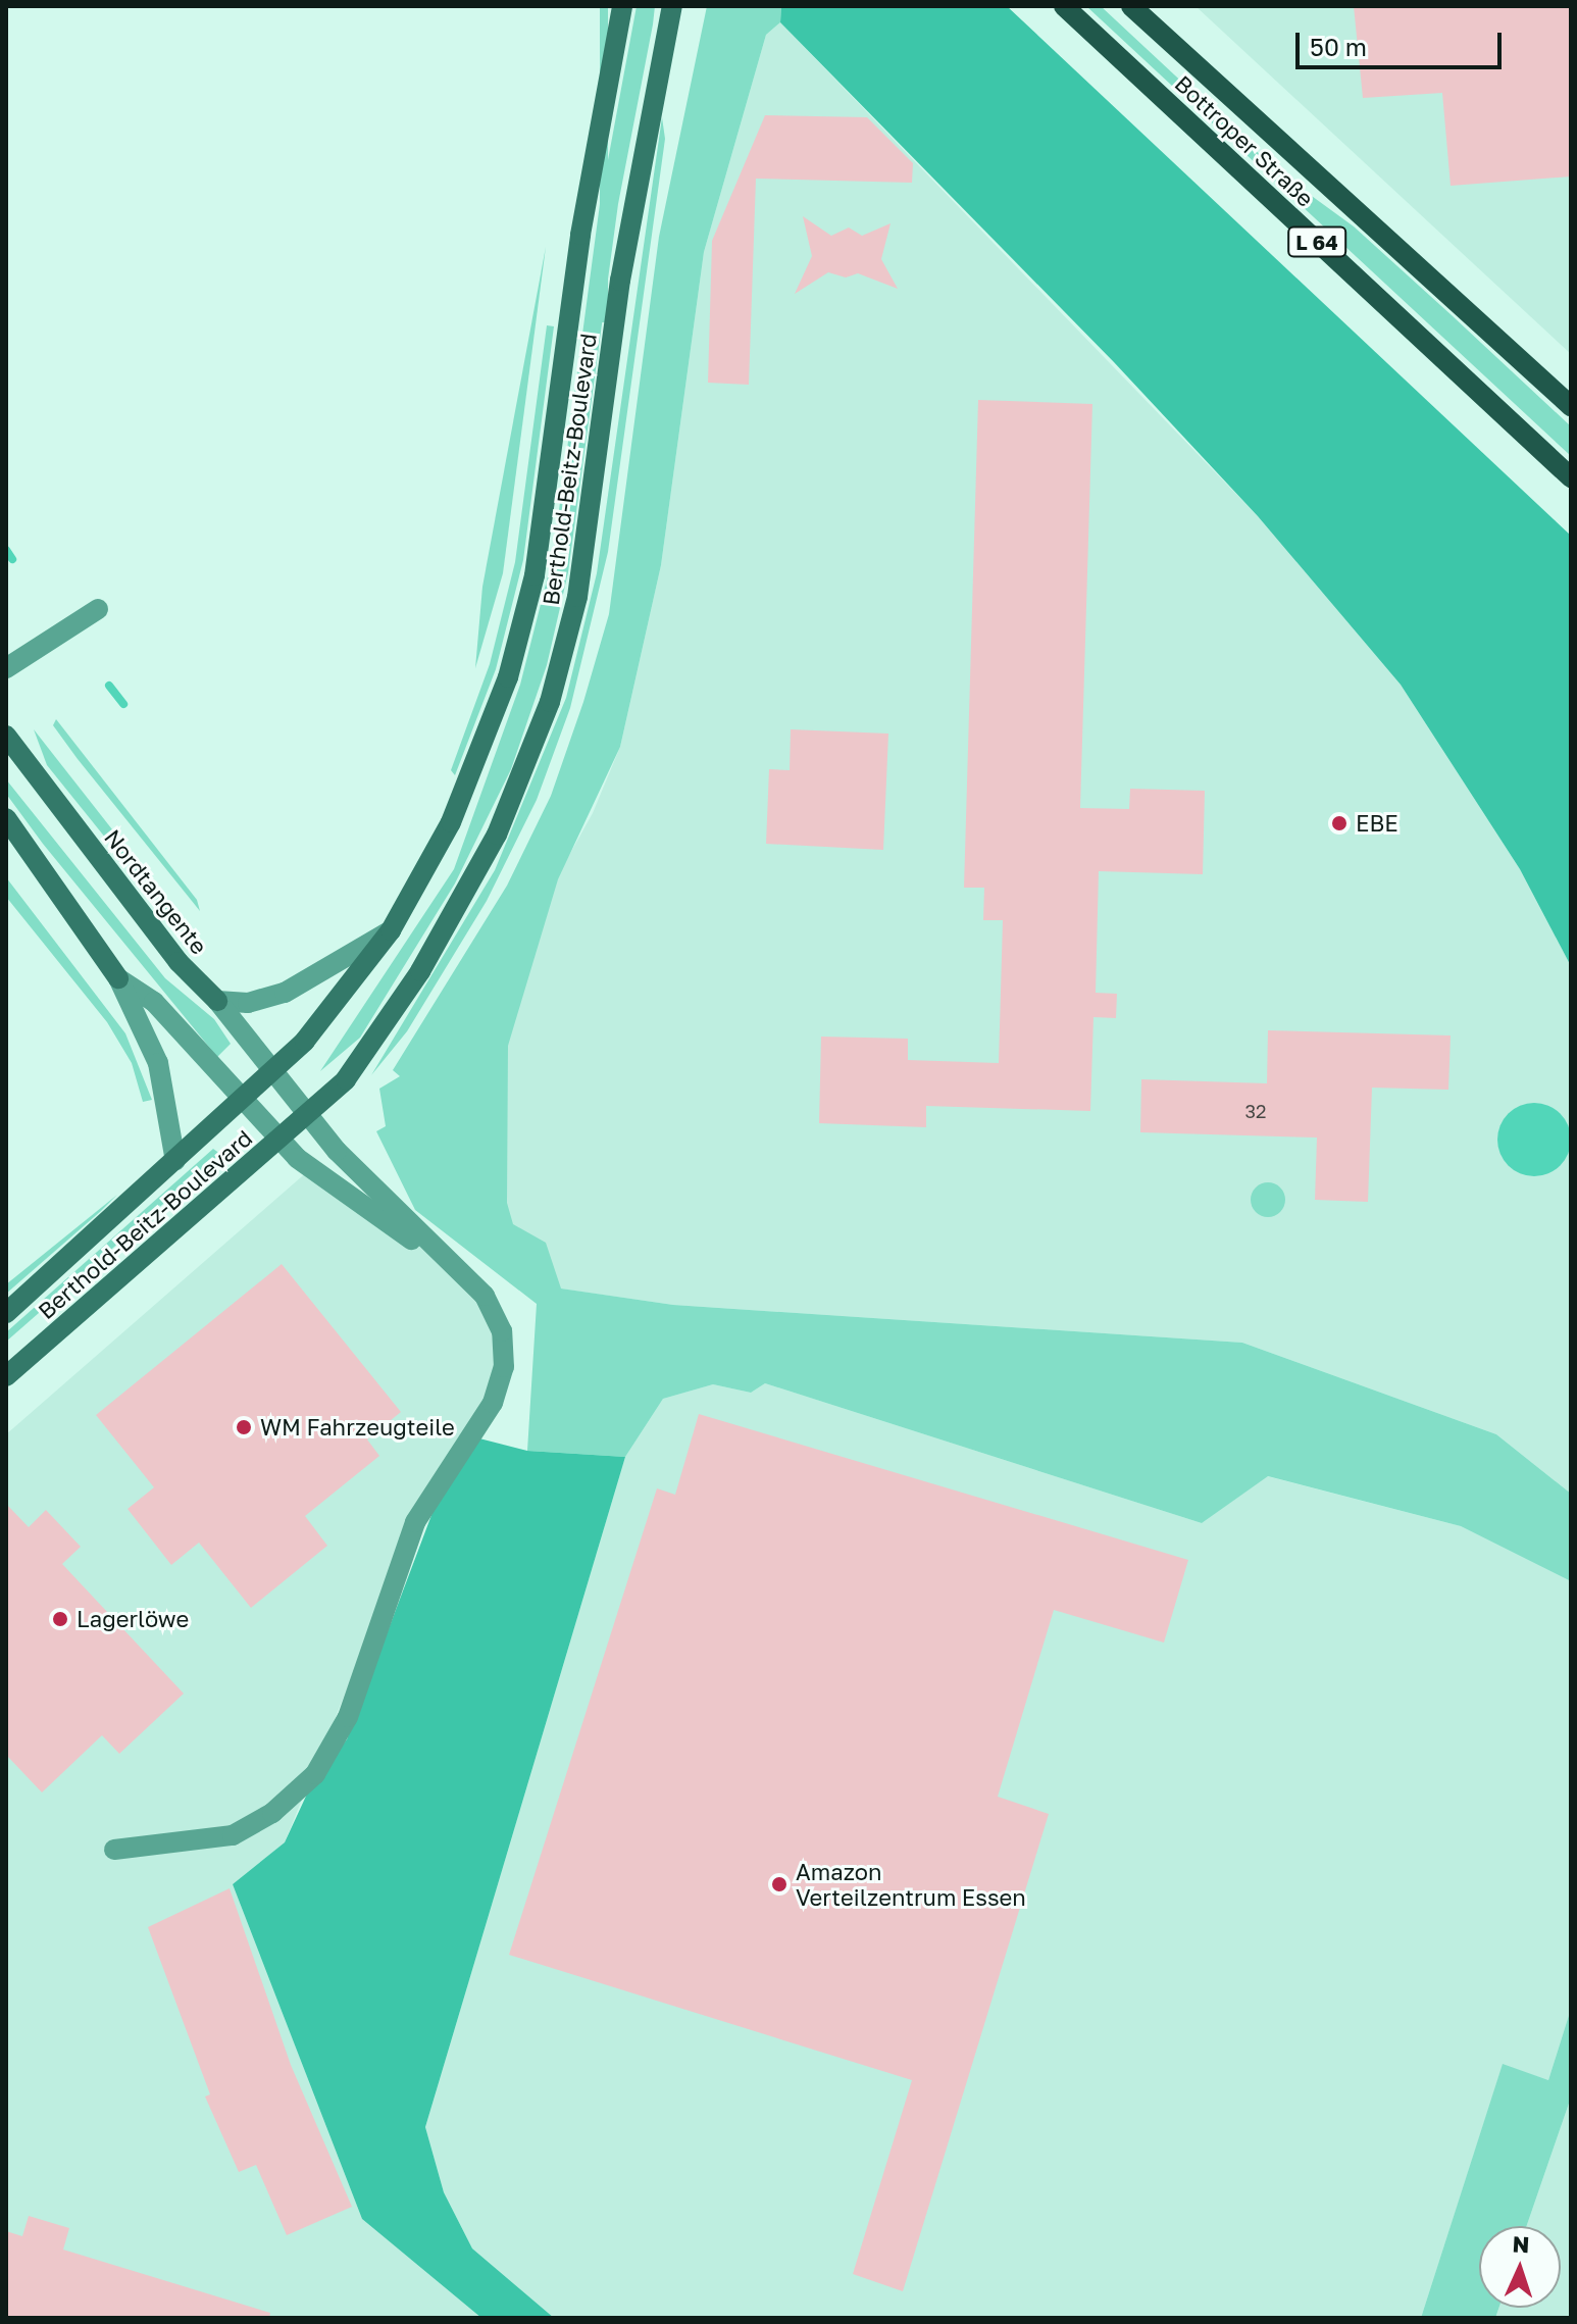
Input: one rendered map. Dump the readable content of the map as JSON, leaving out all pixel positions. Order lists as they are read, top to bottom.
{
  "streets": {
    "main road": [
      "Bottroper Straße",
      "L 64",
      "Berthold-Beitz-Boulevard",
      "Nordtangente"
    ]
  },
  "crossings": [
    ["Berthold-Beitz-Boulevard", "Nordtangente"]
  ],
  "places": [
    "EBE",
    "WM Fahrzeugteile",
    "Lagerlöwe",
    "Amazon Verteilzentrum Essen"
  ],
  "house_numbers": ["32"],
  "scale_bar": "50 m",
  "north": "top"
}
